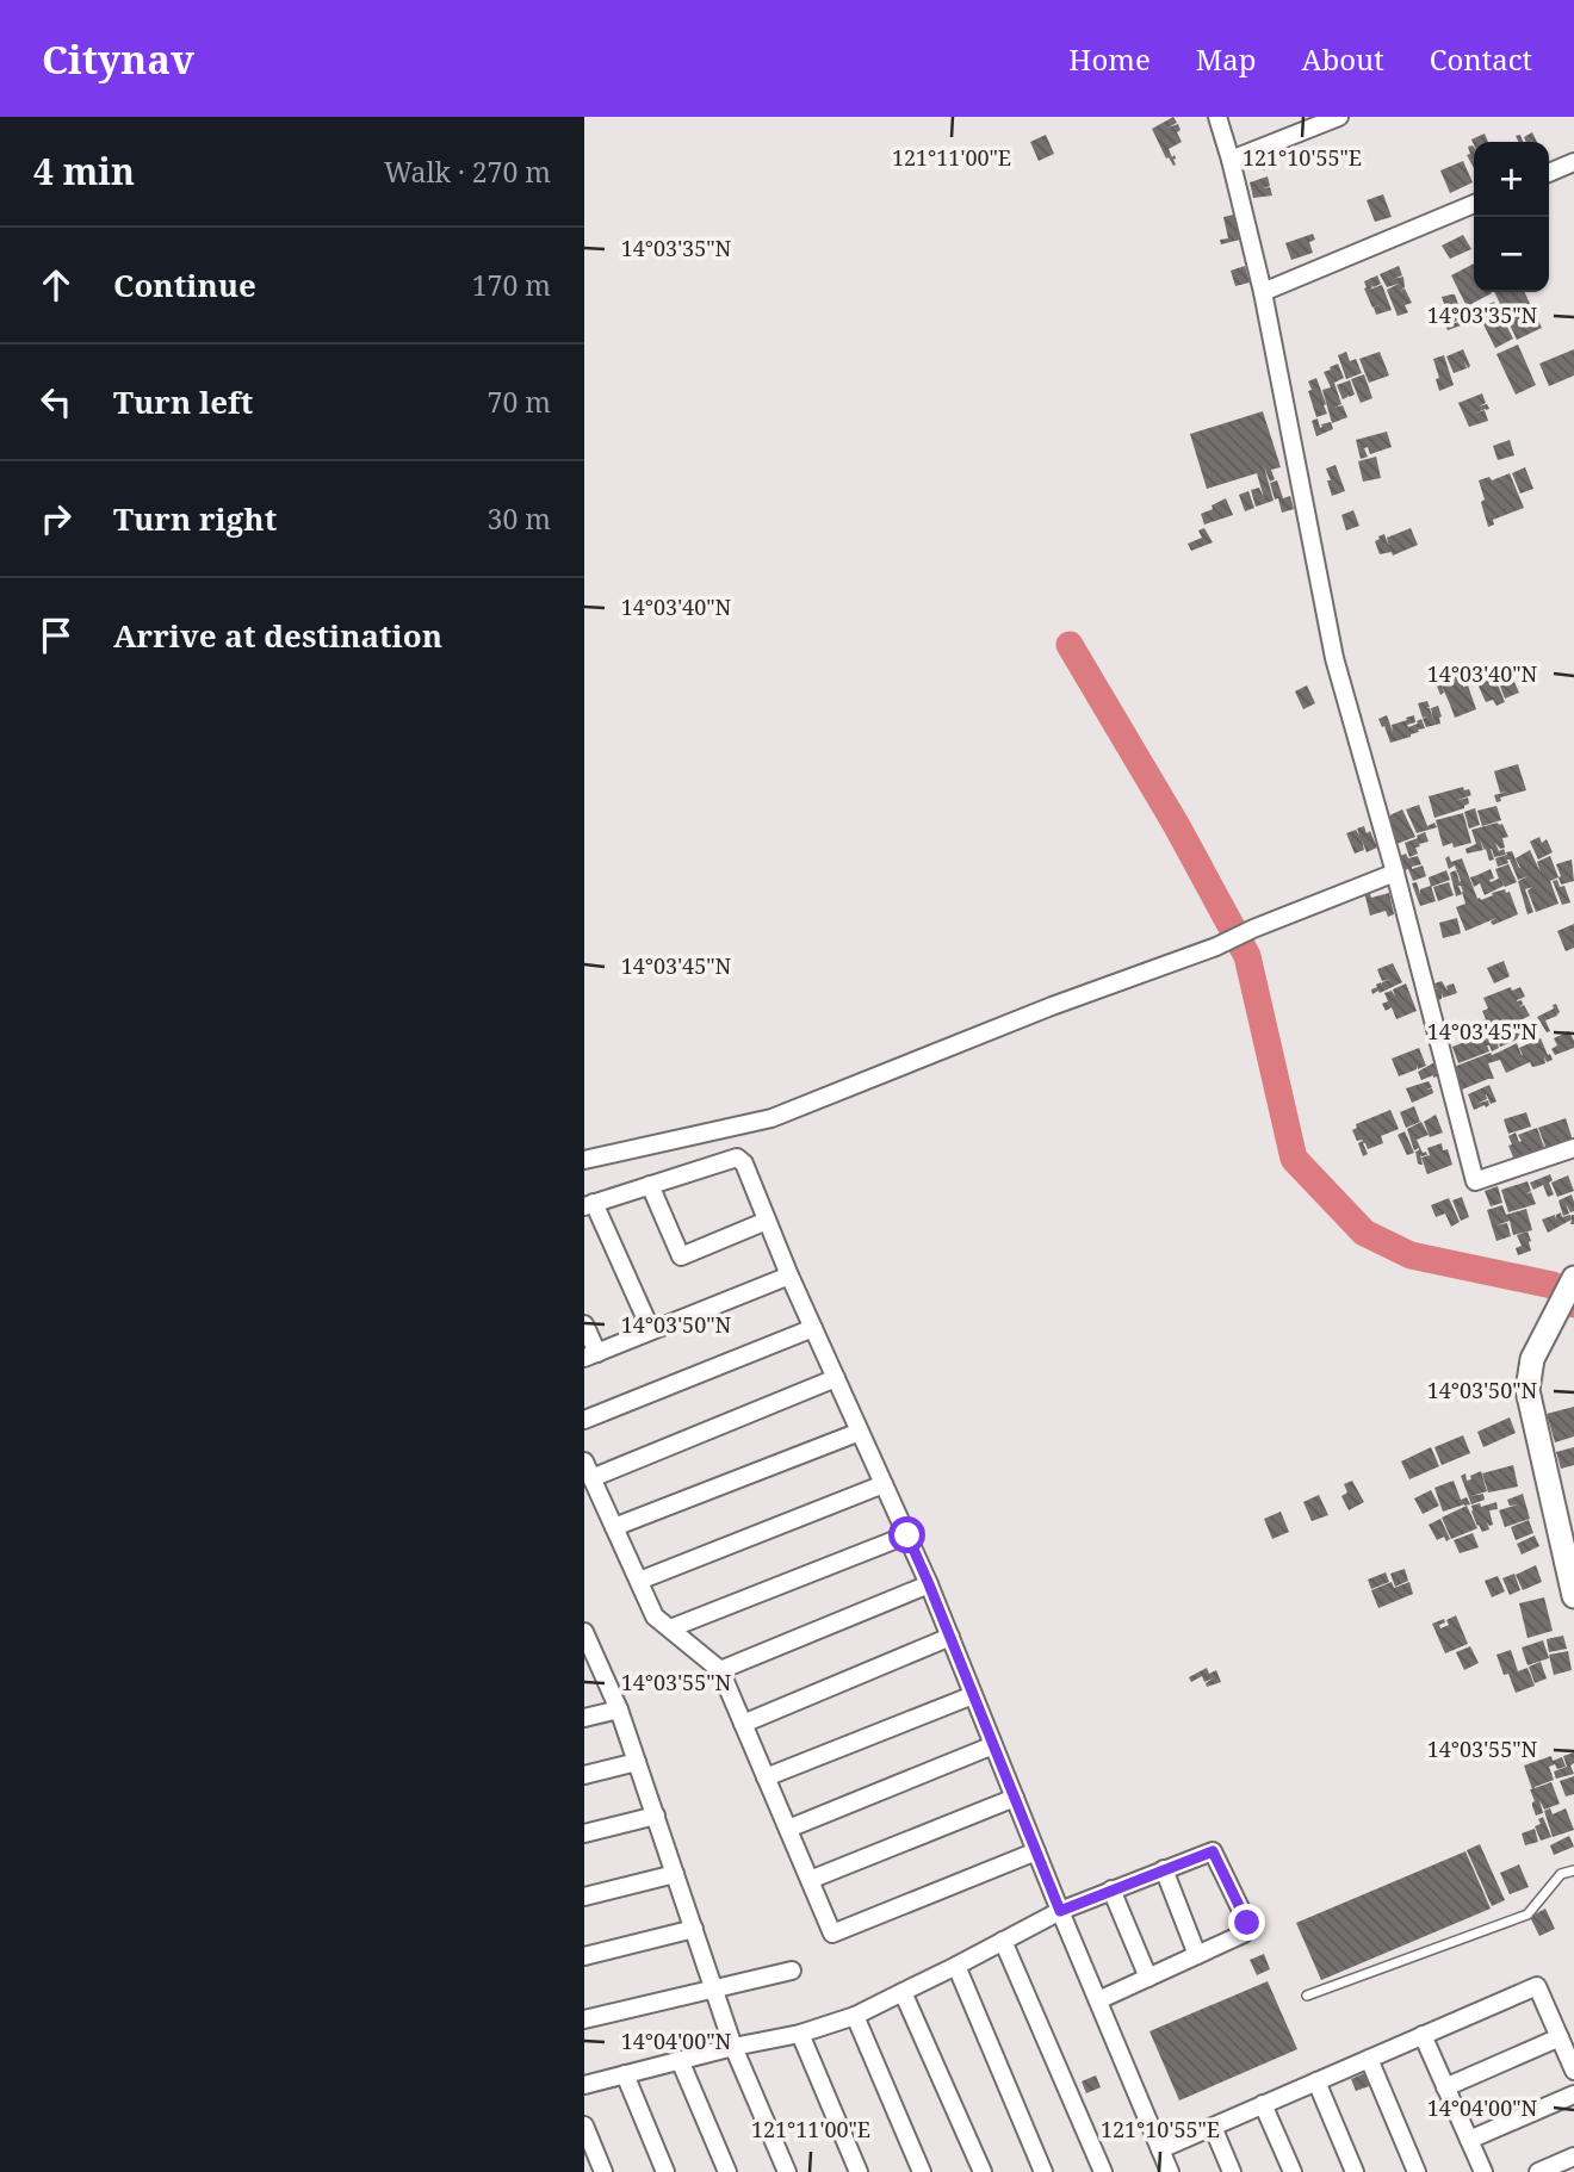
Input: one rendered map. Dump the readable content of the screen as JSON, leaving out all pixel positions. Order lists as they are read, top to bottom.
{
  "page": {
    "header": "Citynav",
    "nav": [
      "Home",
      "Map",
      "About",
      "Contact"
    ],
    "heading": ["4 min", "Walk · 270 m"],
    "map_buttons": ["+", "−"],
    "list": [
      ["Continue", "170 m"],
      ["Turn left", "70 m"],
      ["Turn right", "30 m"],
      "Arrive at destination"
    ]
  },
  "coordinates": [
    "121°11'00\"E",
    "121°10'55\"E",
    "14°03'35\"N",
    "14°03'40\"N",
    "14°03'45\"N",
    "14°03'50\"N",
    "14°03'55\"N",
    "14°04'00\"N"
  ]
}
